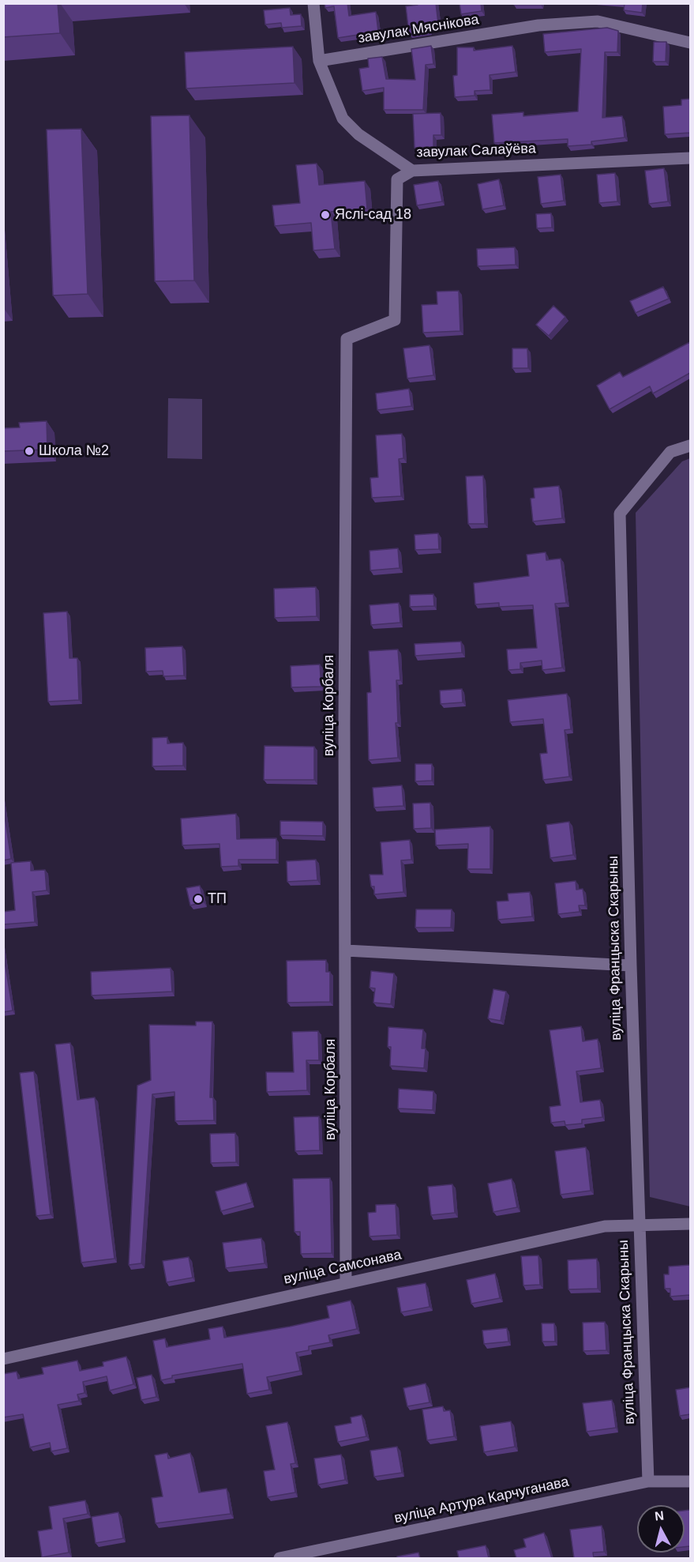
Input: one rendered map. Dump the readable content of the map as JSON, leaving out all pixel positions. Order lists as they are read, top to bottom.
{
  "streets": {
    "street": [
      "завулак Мяснікова",
      "завулак Салаўёва",
      "вуліца Корбаля",
      "вуліца Францыска Скарыны",
      "вуліца Самсонава",
      "вуліца Артура Карчуганава"
    ]
  },
  "crossings": [
    ["завулак Мяснікова", "завулак Салаўёва"],
    ["завулак Салаўёва", "вуліца Корбаля"],
    ["вуліца Корбаля", "вуліца Самсонава"],
    ["вуліца Францыска Скарыны", "вуліца Самсонава"],
    ["вуліца Францыска Скарыны", "вуліца Артура Карчуганава"]
  ],
  "places": ["Яслі-сад 18", "Школа №2", "ТП"],
  "north": "top"
}
